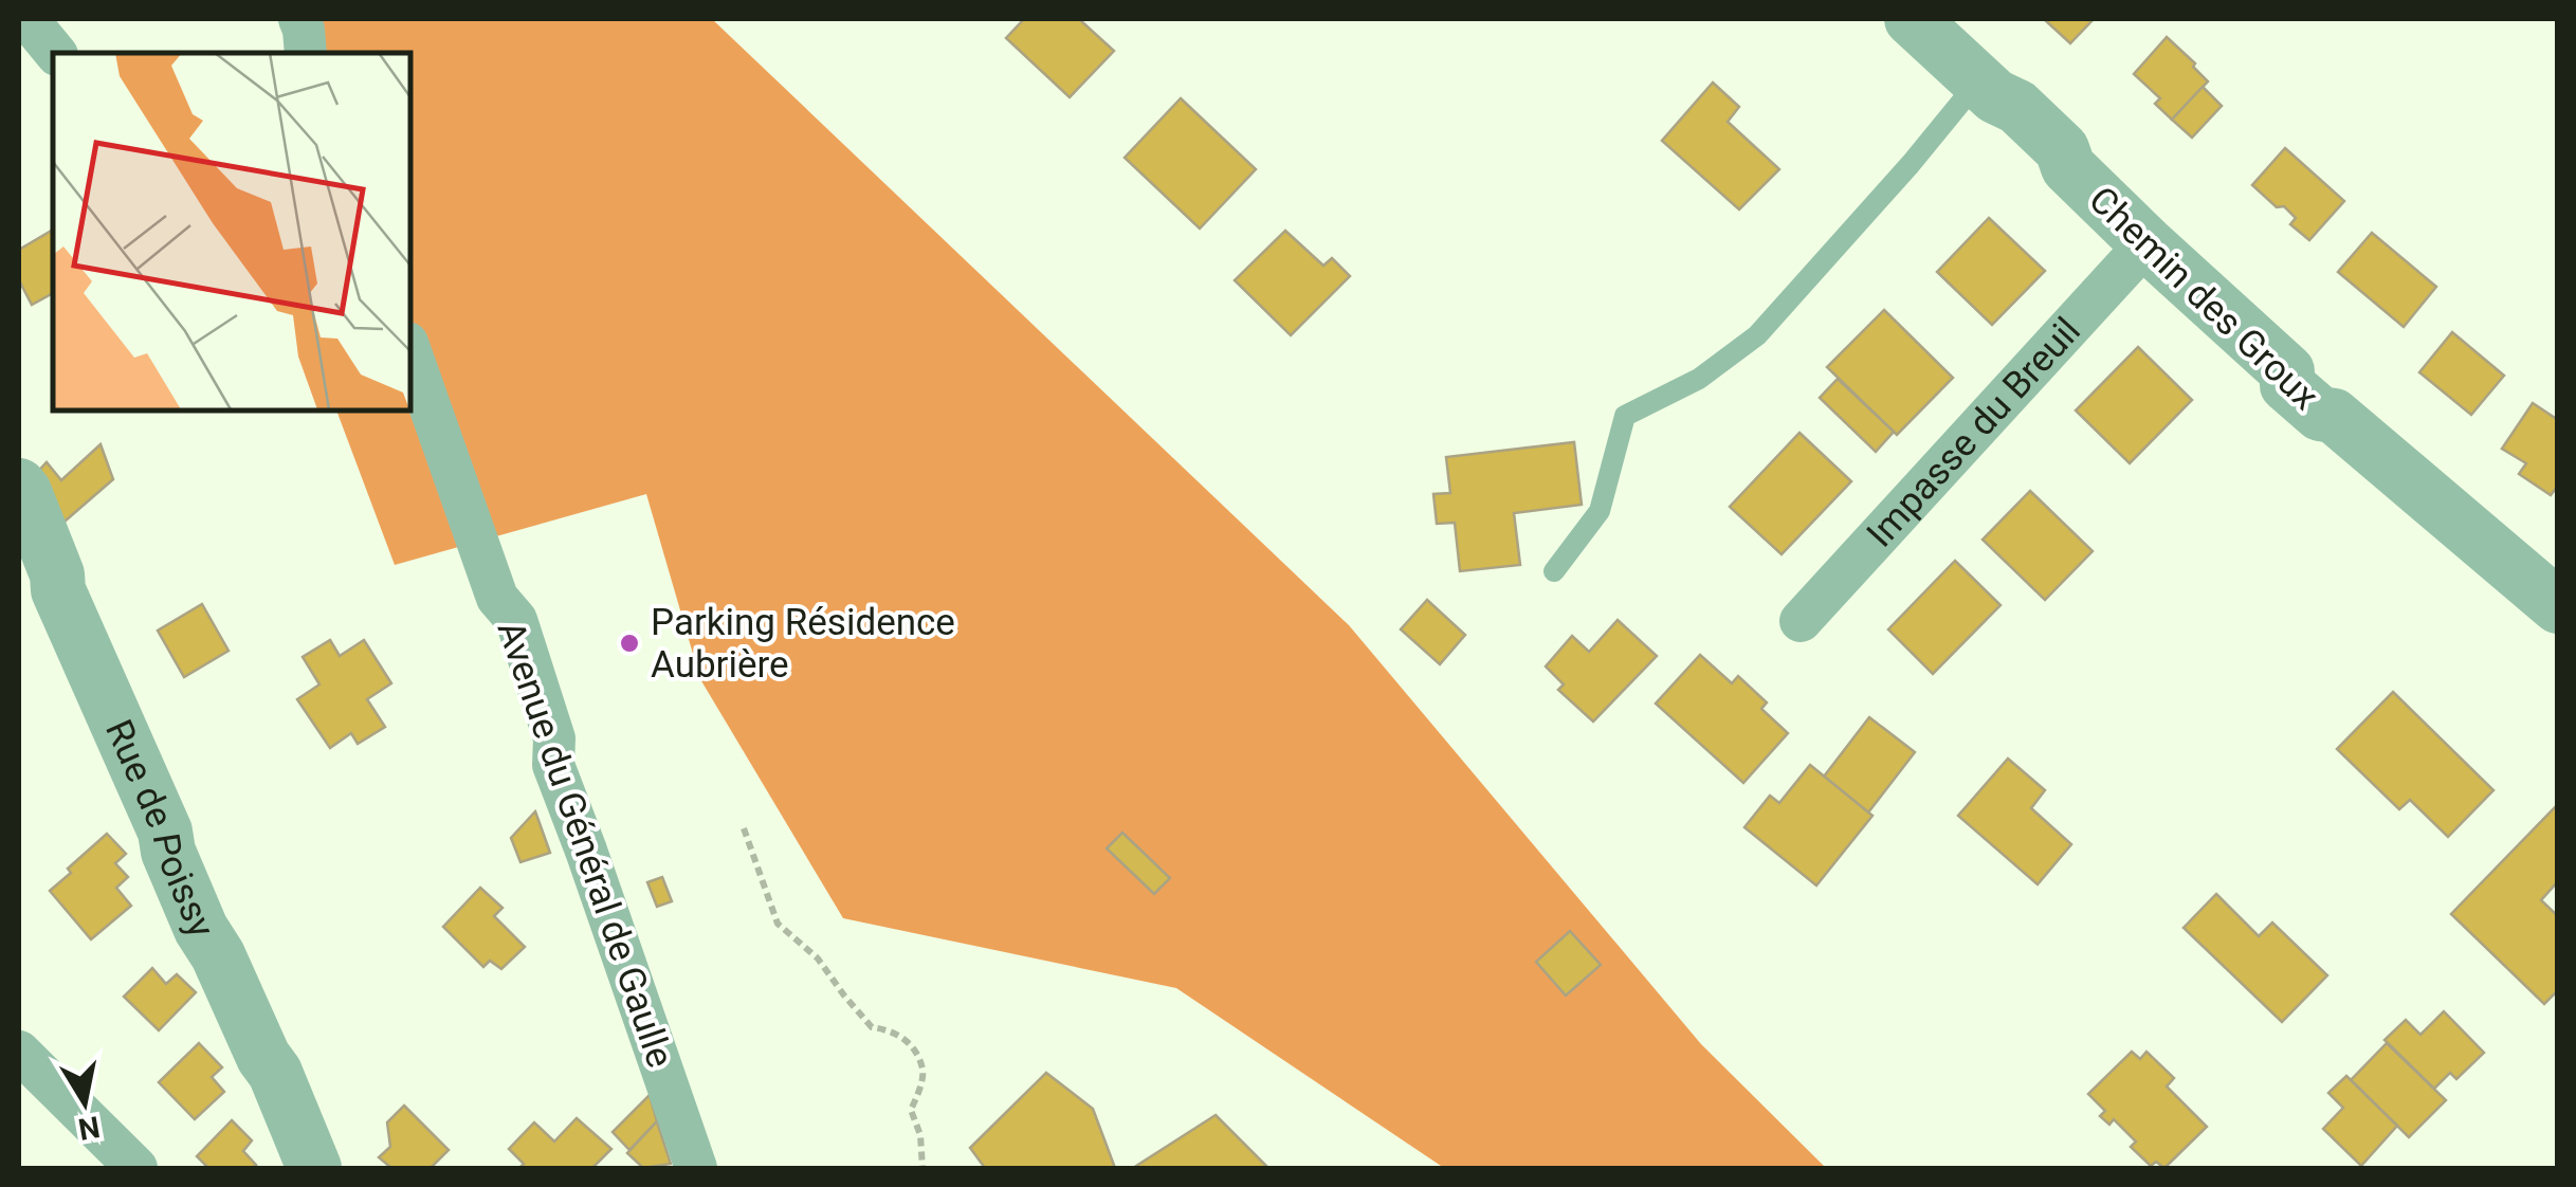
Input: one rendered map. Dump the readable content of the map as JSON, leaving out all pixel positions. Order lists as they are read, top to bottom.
{
  "streets": {
    "street": [
      "Chemin des Groux",
      "Impasse du Breuil",
      "Rue de Poissy",
      "Avenue du Général de Gaulle"
    ]
  },
  "crossings": [
    ["Chemin des Groux", "Impasse du Breuil"]
  ],
  "places": ["Parking Résidence Aubrière"],
  "north": "bottom"
}
